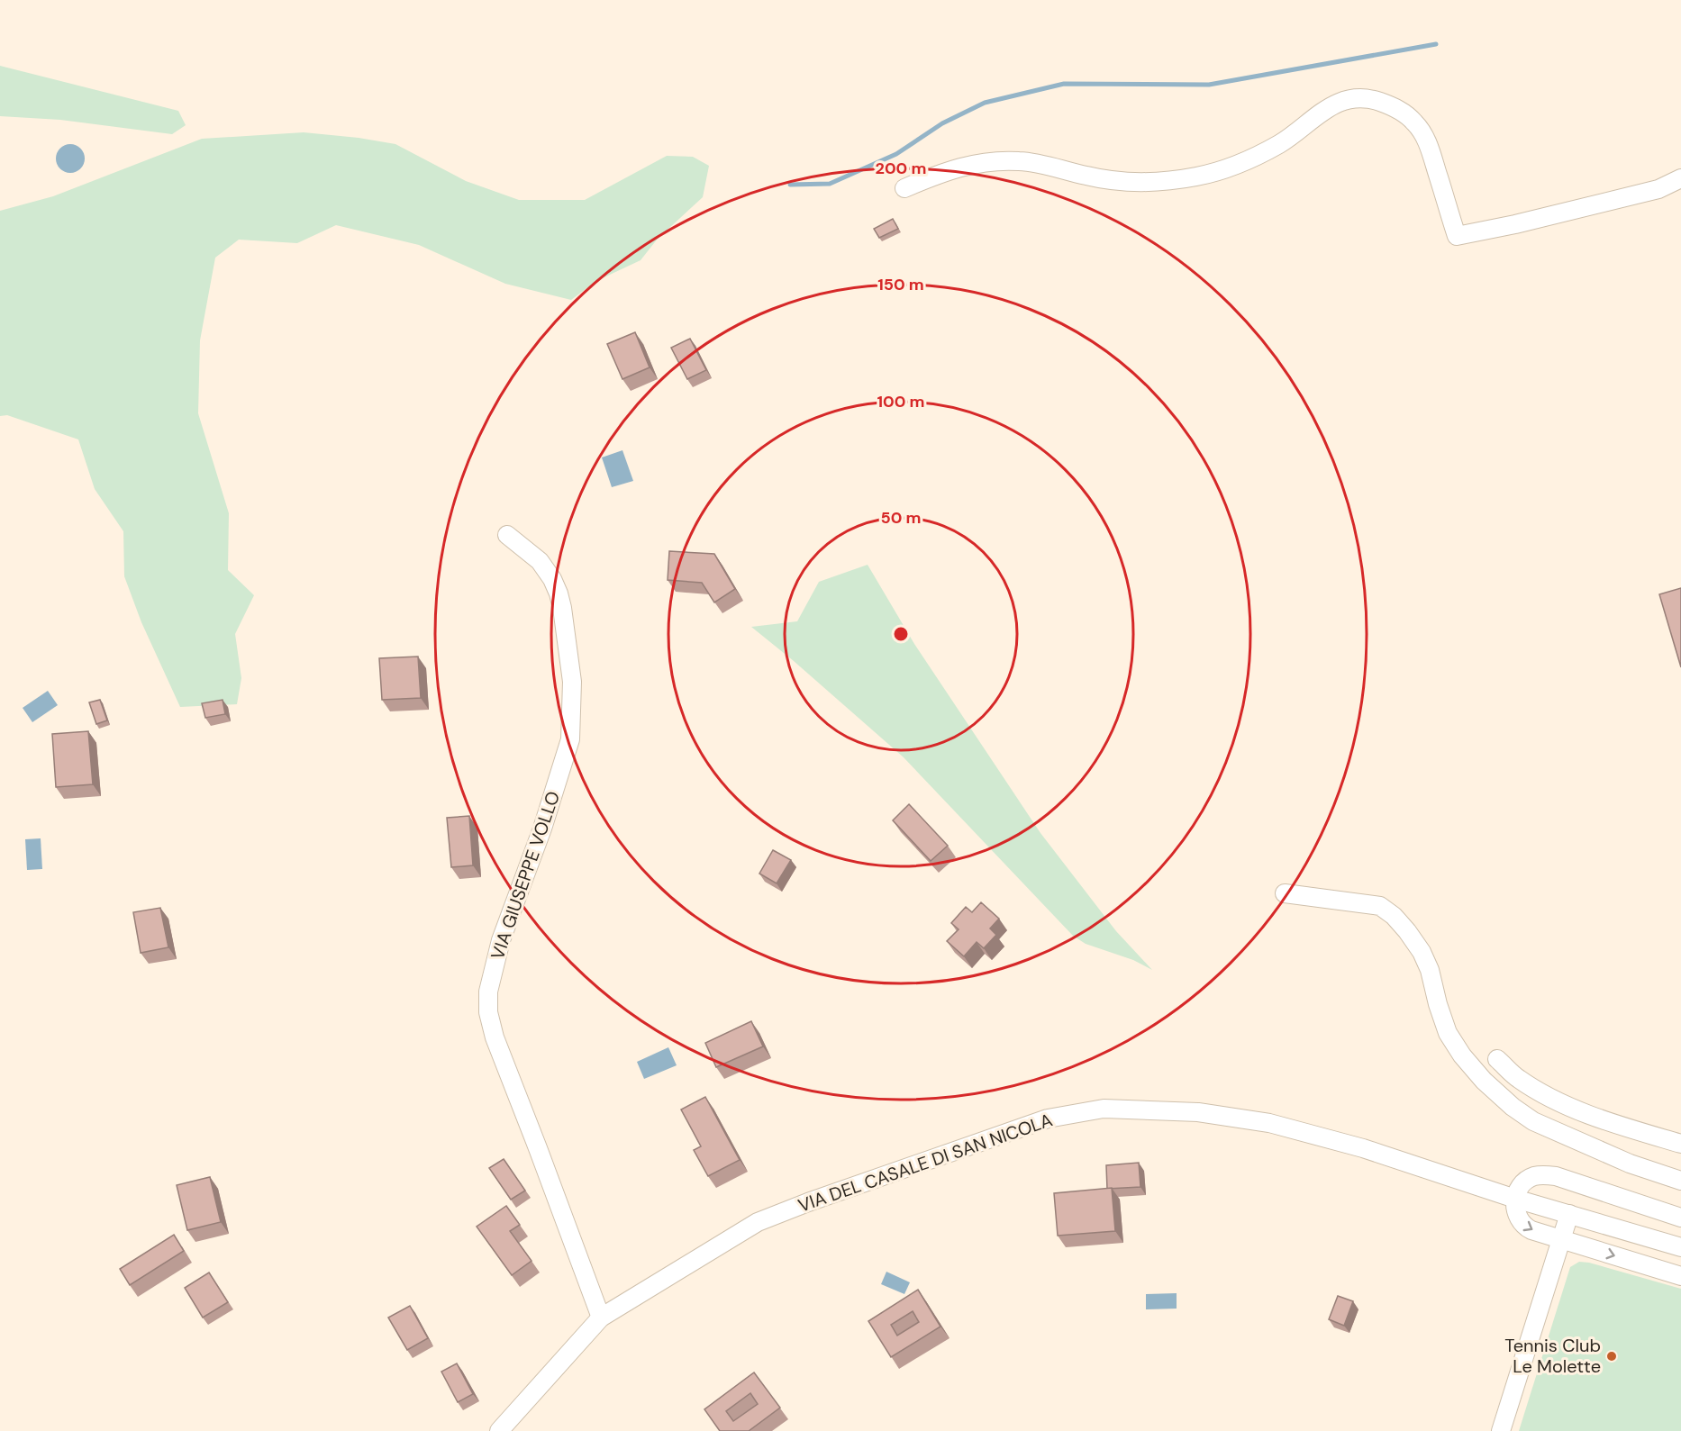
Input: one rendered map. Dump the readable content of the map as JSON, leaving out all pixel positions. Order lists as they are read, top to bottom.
{
  "streets": {
    "street": ["VIA GIUSEPPE VOLLO", "VIA DEL CASALE DI SAN NICOLA"]
  },
  "crossings": [
    ["VIA GIUSEPPE VOLLO", "VIA DEL CASALE DI SAN NICOLA"]
  ],
  "places": ["Tennis Club Le Molette"],
  "rings": [
    "200 m",
    "150 m",
    "100 m",
    "50 m"
  ]
}
